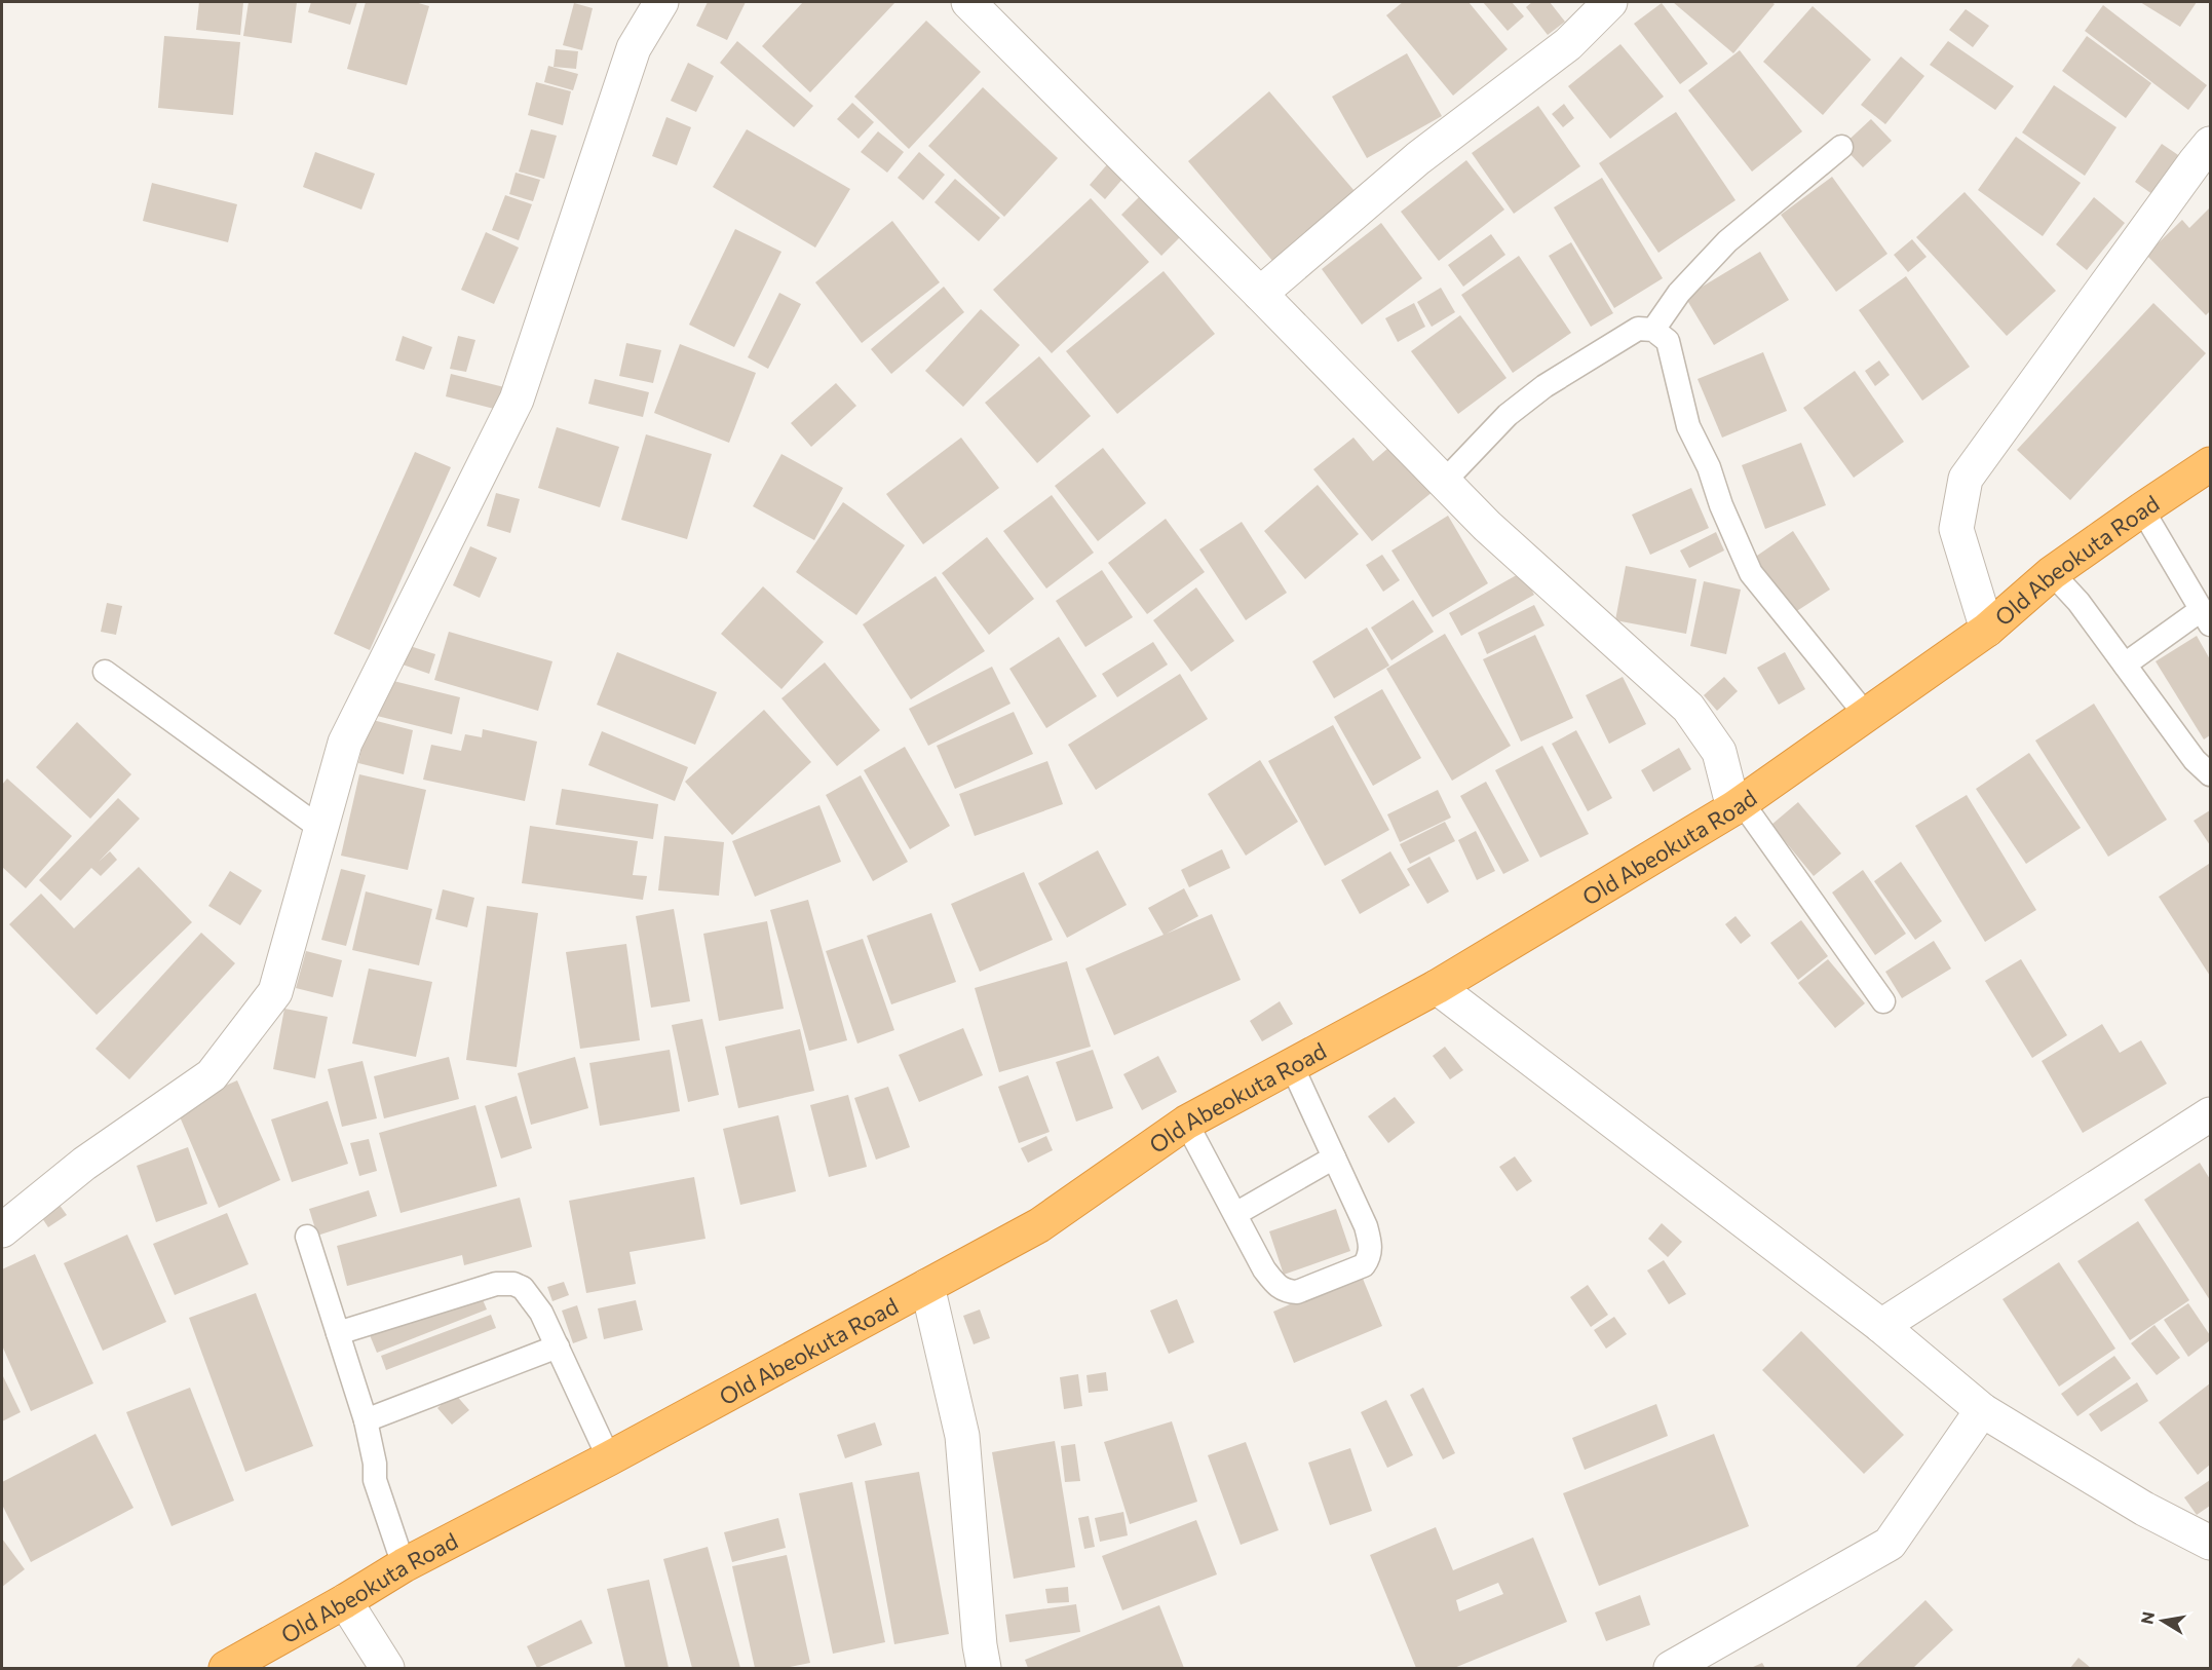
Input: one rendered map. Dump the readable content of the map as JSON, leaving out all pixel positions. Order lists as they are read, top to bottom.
{
  "streets": {
    "highway": ["Old Abeokuta Road"]
  },
  "north": "left"
}
